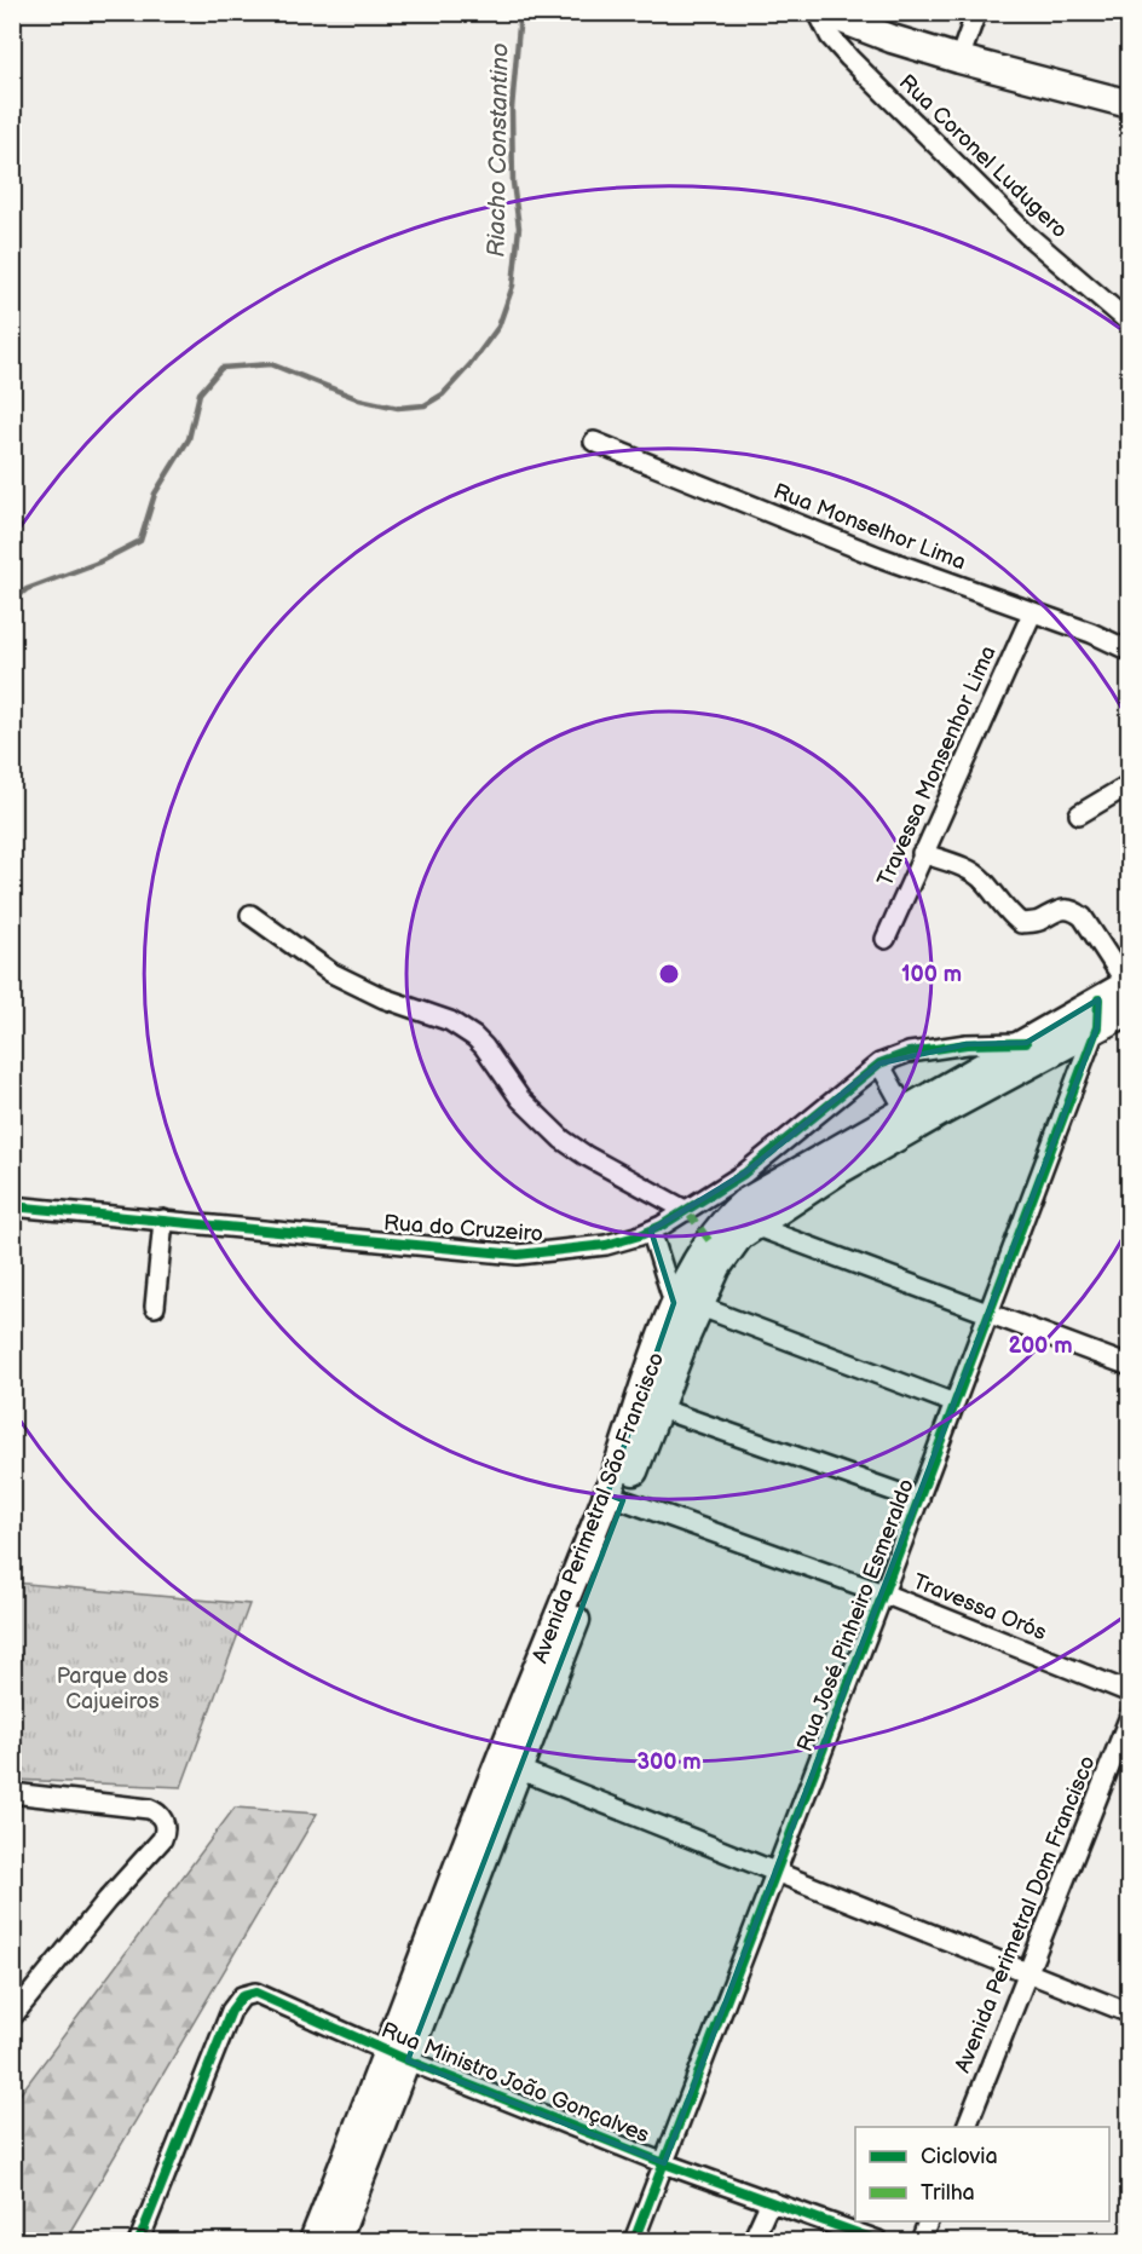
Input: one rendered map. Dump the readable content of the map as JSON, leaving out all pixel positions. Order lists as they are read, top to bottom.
{
  "streets": {
    "main road": ["Avenida Perimetral São Francisco"],
    "street": [
      "Rua Coronel Ludugero",
      "Rua Monselhor Lima",
      "Travessa Monsenhor Lima",
      "Rua do Cruzeiro",
      "Travessa Orós",
      "Rua José Pinheiro Esmeraldo",
      "Avenida Perimetral Dom Francisco",
      "Rua Ministro João Gonçalves"
    ]
  },
  "crossings": [
    ["Rua Monselhor Lima", "Travessa Monsenhor Lima"],
    ["Rua do Cruzeiro", "Avenida Perimetral São Francisco"],
    ["Avenida Perimetral São Francisco", "Travessa Orós"],
    ["Avenida Perimetral São Francisco", "Rua José Pinheiro Esmeraldo"],
    ["Avenida Perimetral São Francisco", "Rua Ministro João Gonçalves"],
    ["Travessa Orós", "Rua José Pinheiro Esmeraldo"],
    ["Rua José Pinheiro Esmeraldo", "Rua Ministro João Gonçalves"]
  ],
  "water": ["Riacho Constantino"],
  "parks": ["Parque dos Cajueiros"],
  "legend": ["Ciclovia", "Trilha"],
  "rings": ["100 m", "200 m", "300 m"]
}
